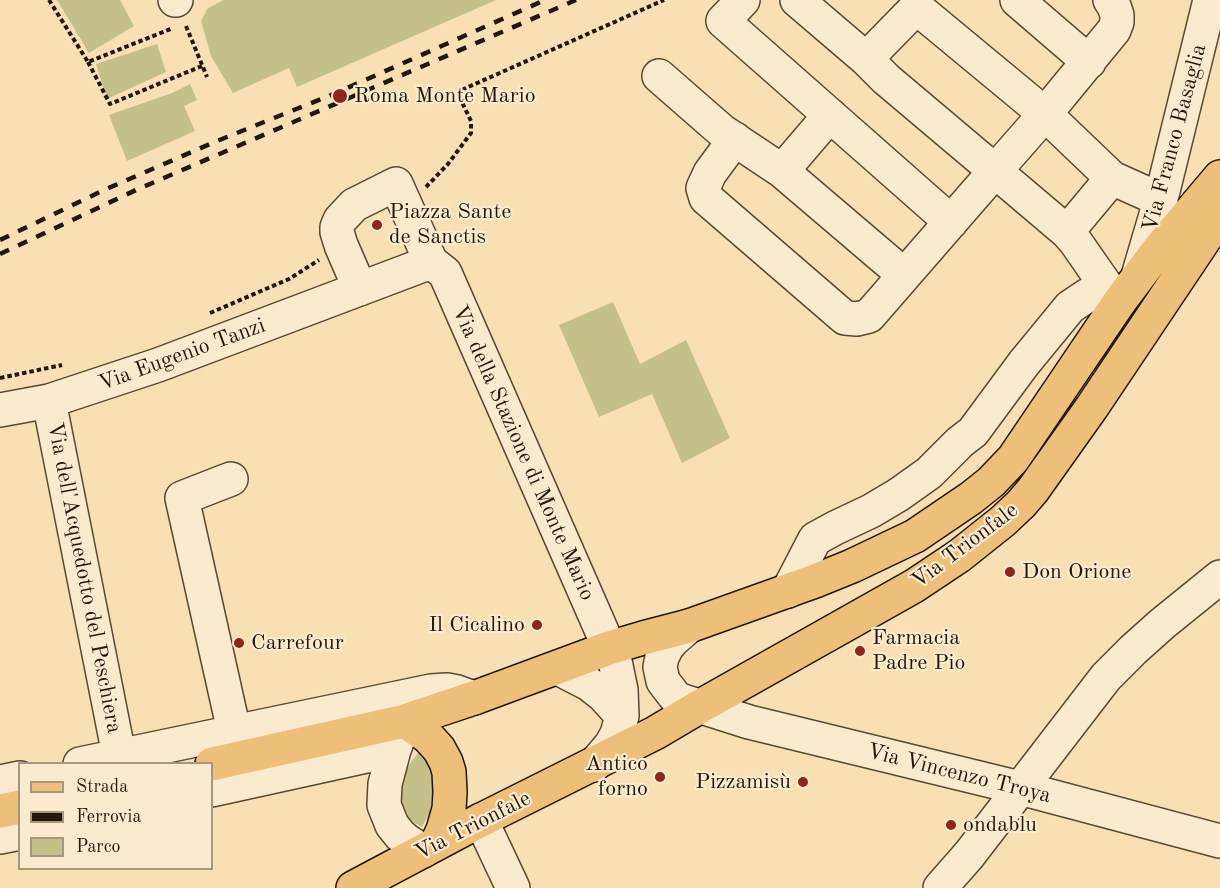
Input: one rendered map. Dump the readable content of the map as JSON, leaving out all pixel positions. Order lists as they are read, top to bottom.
{
  "streets": {
    "main road": ["Via Trionfale"],
    "street": [
      "Via Franco Basaglia",
      "Via Eugenio Tanzi",
      "Via della Stazione di Monte Mario",
      "Via dell'Acquedotto del Peschiera",
      "Via Vincenzo Troya"
    ]
  },
  "crossings": [
    ["Via Franco Basaglia", "Via Trionfale"],
    ["Via Eugenio Tanzi", "Via dell'Acquedotto del Peschiera"],
    ["Via della Stazione di Monte Mario", "Via Trionfale"],
    ["Via Trionfale", "Via Vincenzo Troya"]
  ],
  "places": [
    "Roma Monte Mario",
    "Piazza Sante de Sanctis",
    "Don Orione",
    "Il Cicalino",
    "Carrefour",
    "Farmacia Padre Pio",
    "Antico forno",
    "Pizzamisù",
    "ondablu"
  ],
  "legend": ["Strada", "Ferrovia", "Parco"]
}
